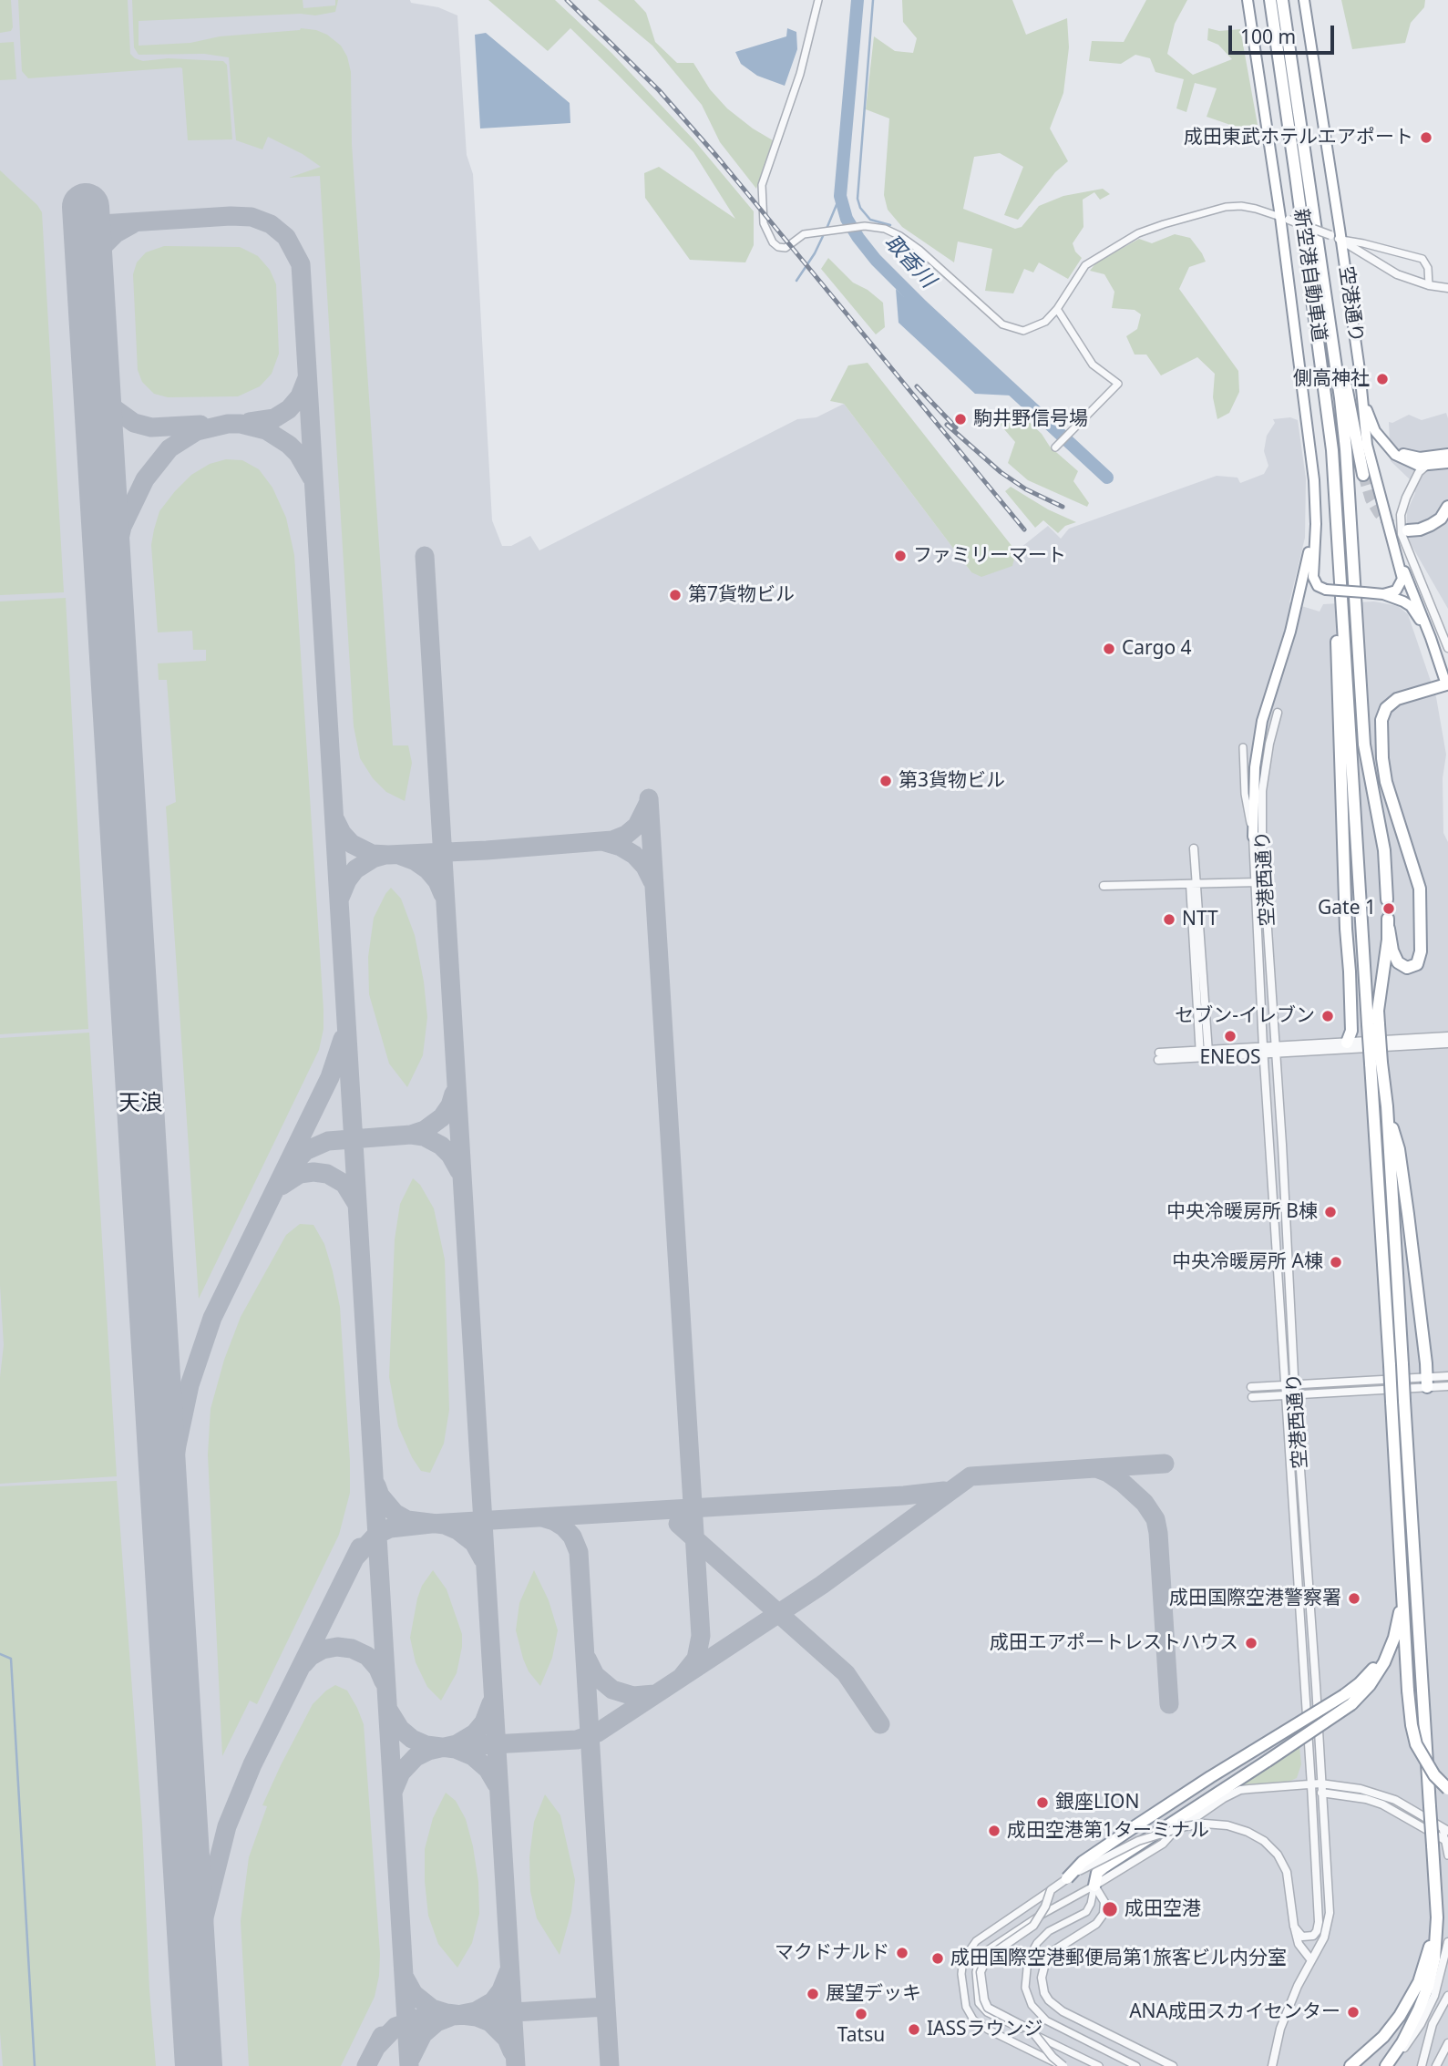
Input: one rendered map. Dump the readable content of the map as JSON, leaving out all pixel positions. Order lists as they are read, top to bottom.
{
  "streets": {
    "highway": ["新空港自動車道", "空港通り"],
    "street": ["空港西通り"]
  },
  "districts": ["天浪"],
  "water": ["取香川"],
  "places": [
    "成田東武ホテルエアポート",
    "側高神社",
    "駒井野信号場",
    "ファミリーマート",
    "第7貨物ビル",
    "Cargo 4",
    "第3貨物ビル",
    "Gate 1",
    "NTT",
    "セブン-イレブン",
    "ENEOS",
    "中央冷暖房所 B棟",
    "中央冷暖房所 A棟",
    "成田国際空港警察署",
    "成田エアポートレストハウス",
    "銀座LION",
    "成田空港第1ターミナル",
    "成田空港",
    "マクドナルド",
    "成田国際空港郵便局第1旅客ビル内分室",
    "展望デッキ",
    "ANA成田スカイセンター",
    "Tatsu",
    "IASSラウンジ"
  ],
  "scale_bar": "100 m"
}
